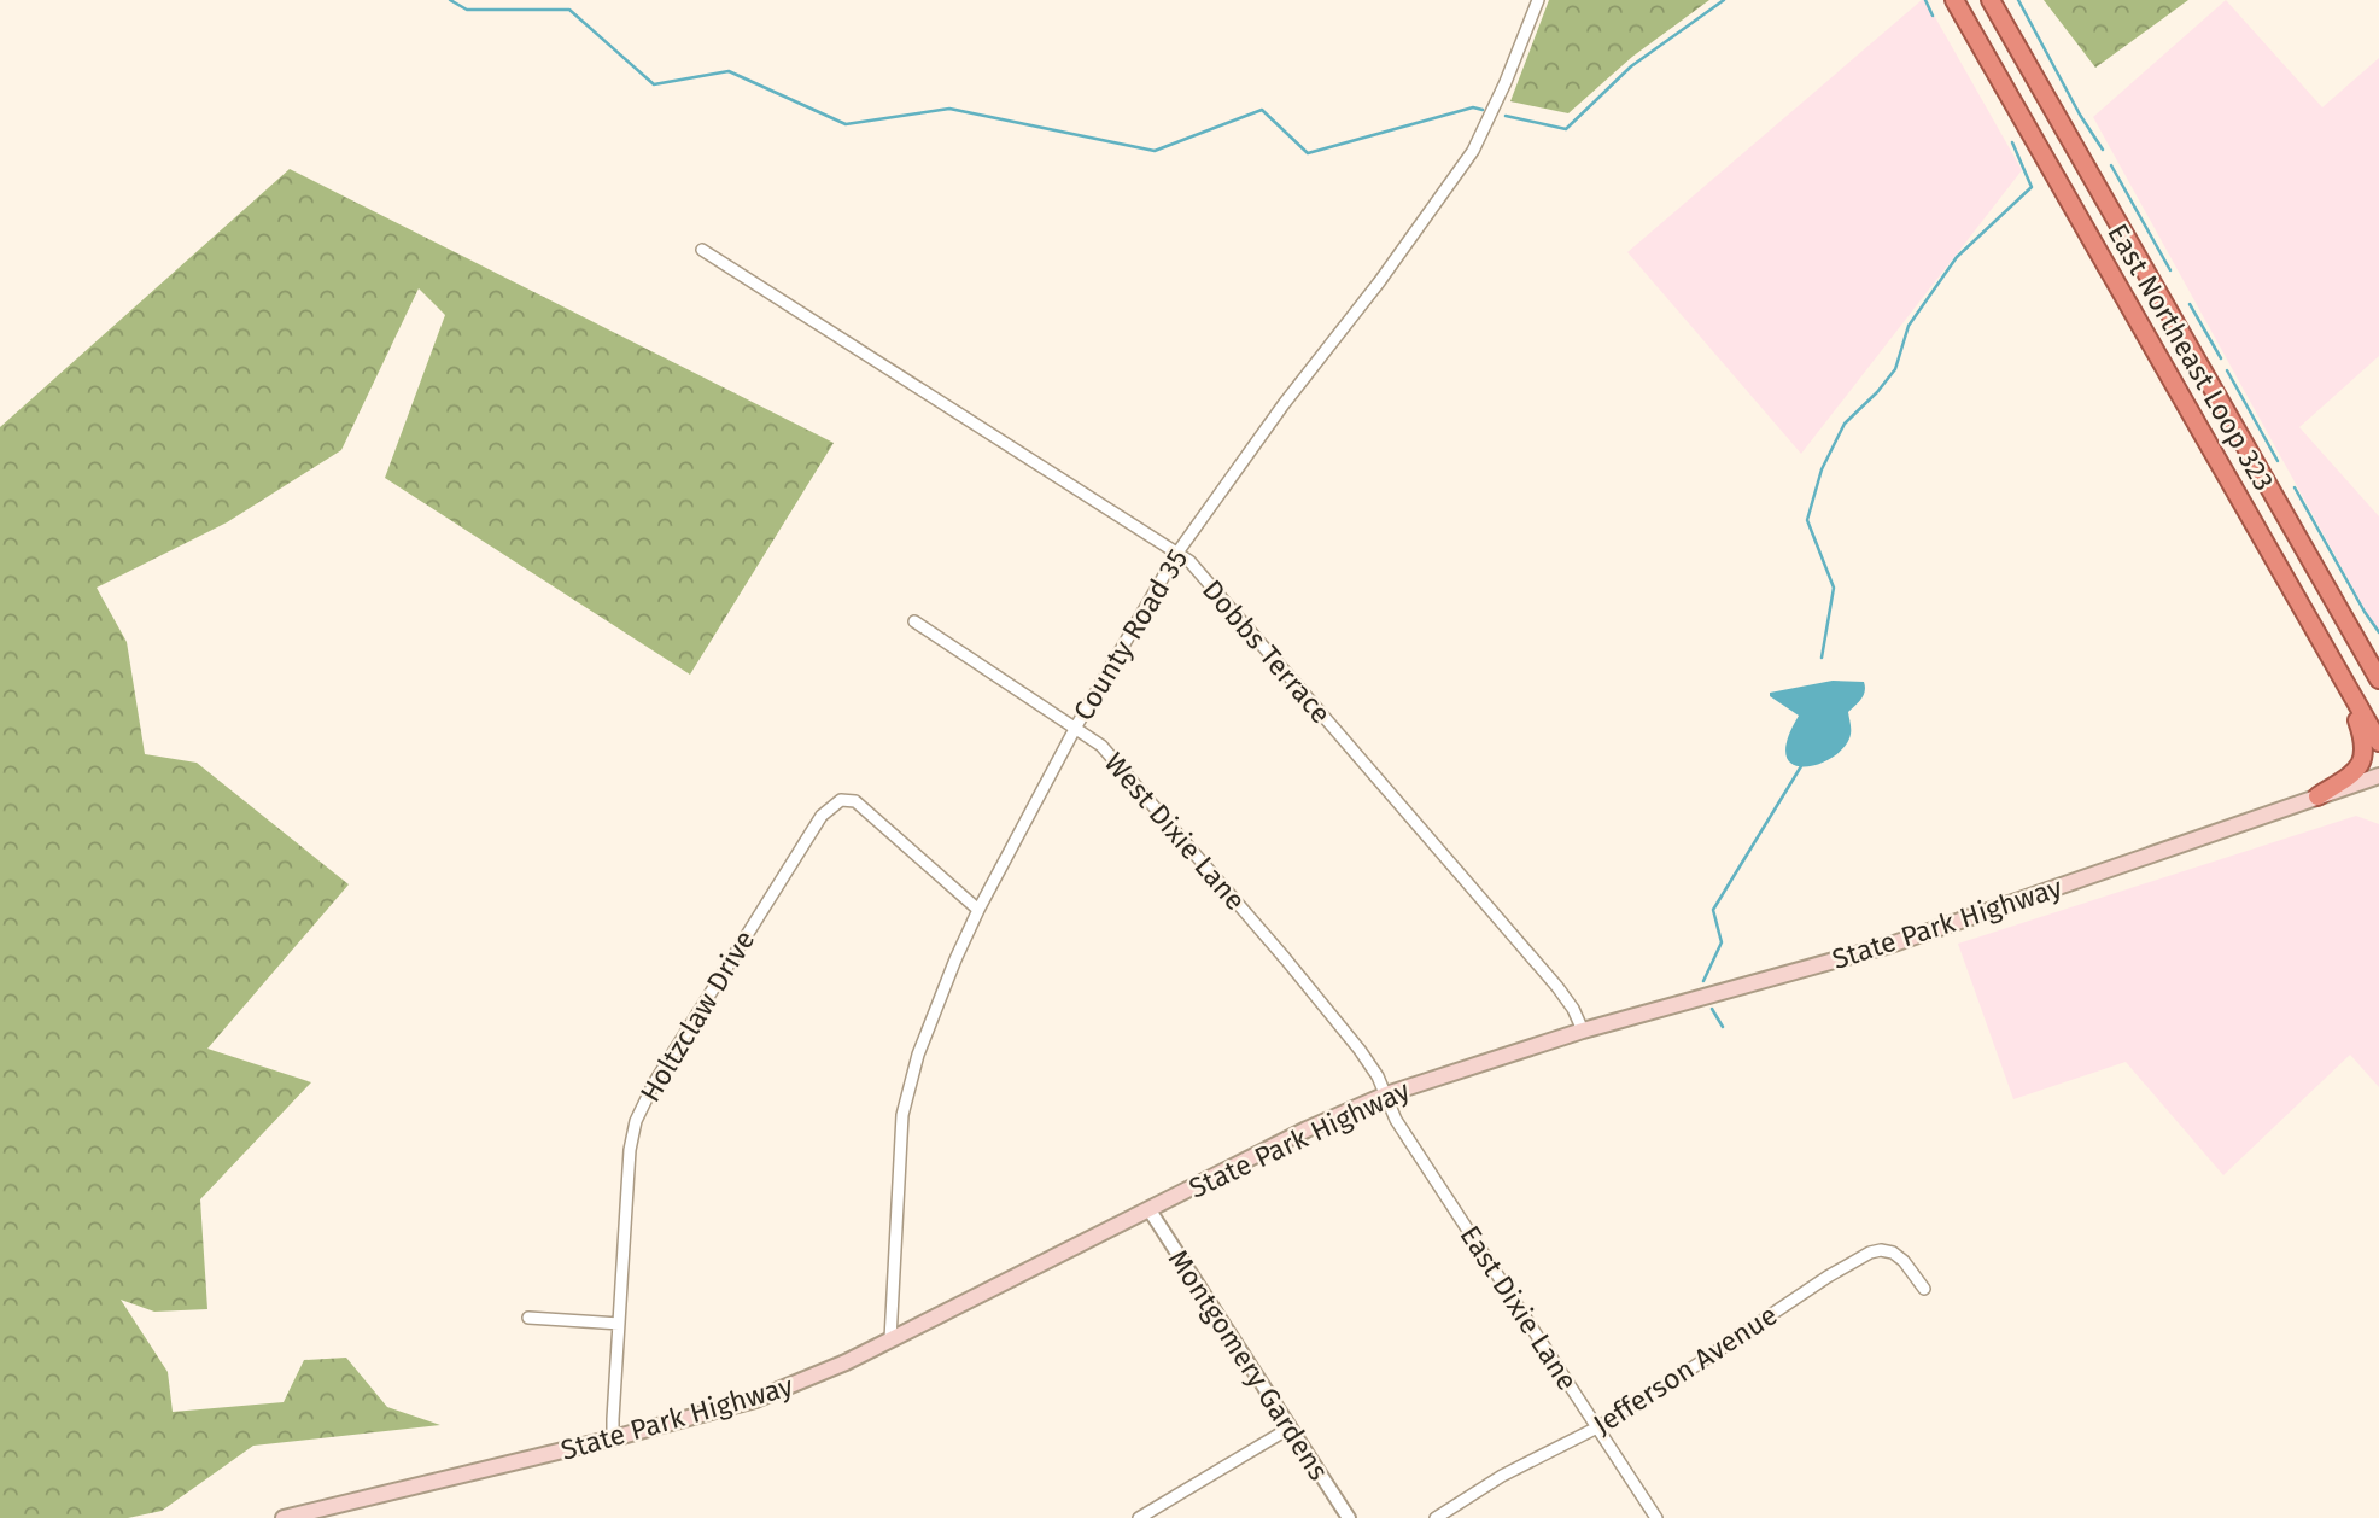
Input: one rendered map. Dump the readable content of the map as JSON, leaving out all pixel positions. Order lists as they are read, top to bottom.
{
  "streets": {
    "highway": ["East Northeast Loop 323"],
    "main road": ["State Park Highway"],
    "street": [
      "County Road 35",
      "Dobbs Terrace",
      "West Dixie Lane",
      "Holtzclaw Drive",
      "East Dixie Lane",
      "Montgomery Gardens",
      "Jefferson Avenue"
    ]
  },
  "crossings": [
    ["County Road 35", "Dobbs Terrace"],
    ["County Road 35", "West Dixie Lane"],
    ["County Road 35", "State Park Highway"],
    ["County Road 35", "Holtzclaw Drive"],
    ["Dobbs Terrace", "State Park Highway"],
    ["West Dixie Lane", "State Park Highway"],
    ["West Dixie Lane", "East Dixie Lane"],
    ["State Park Highway", "Holtzclaw Drive"],
    ["State Park Highway", "East Dixie Lane"],
    ["State Park Highway", "Montgomery Gardens"],
    ["East Dixie Lane", "Jefferson Avenue"]
  ]
}
